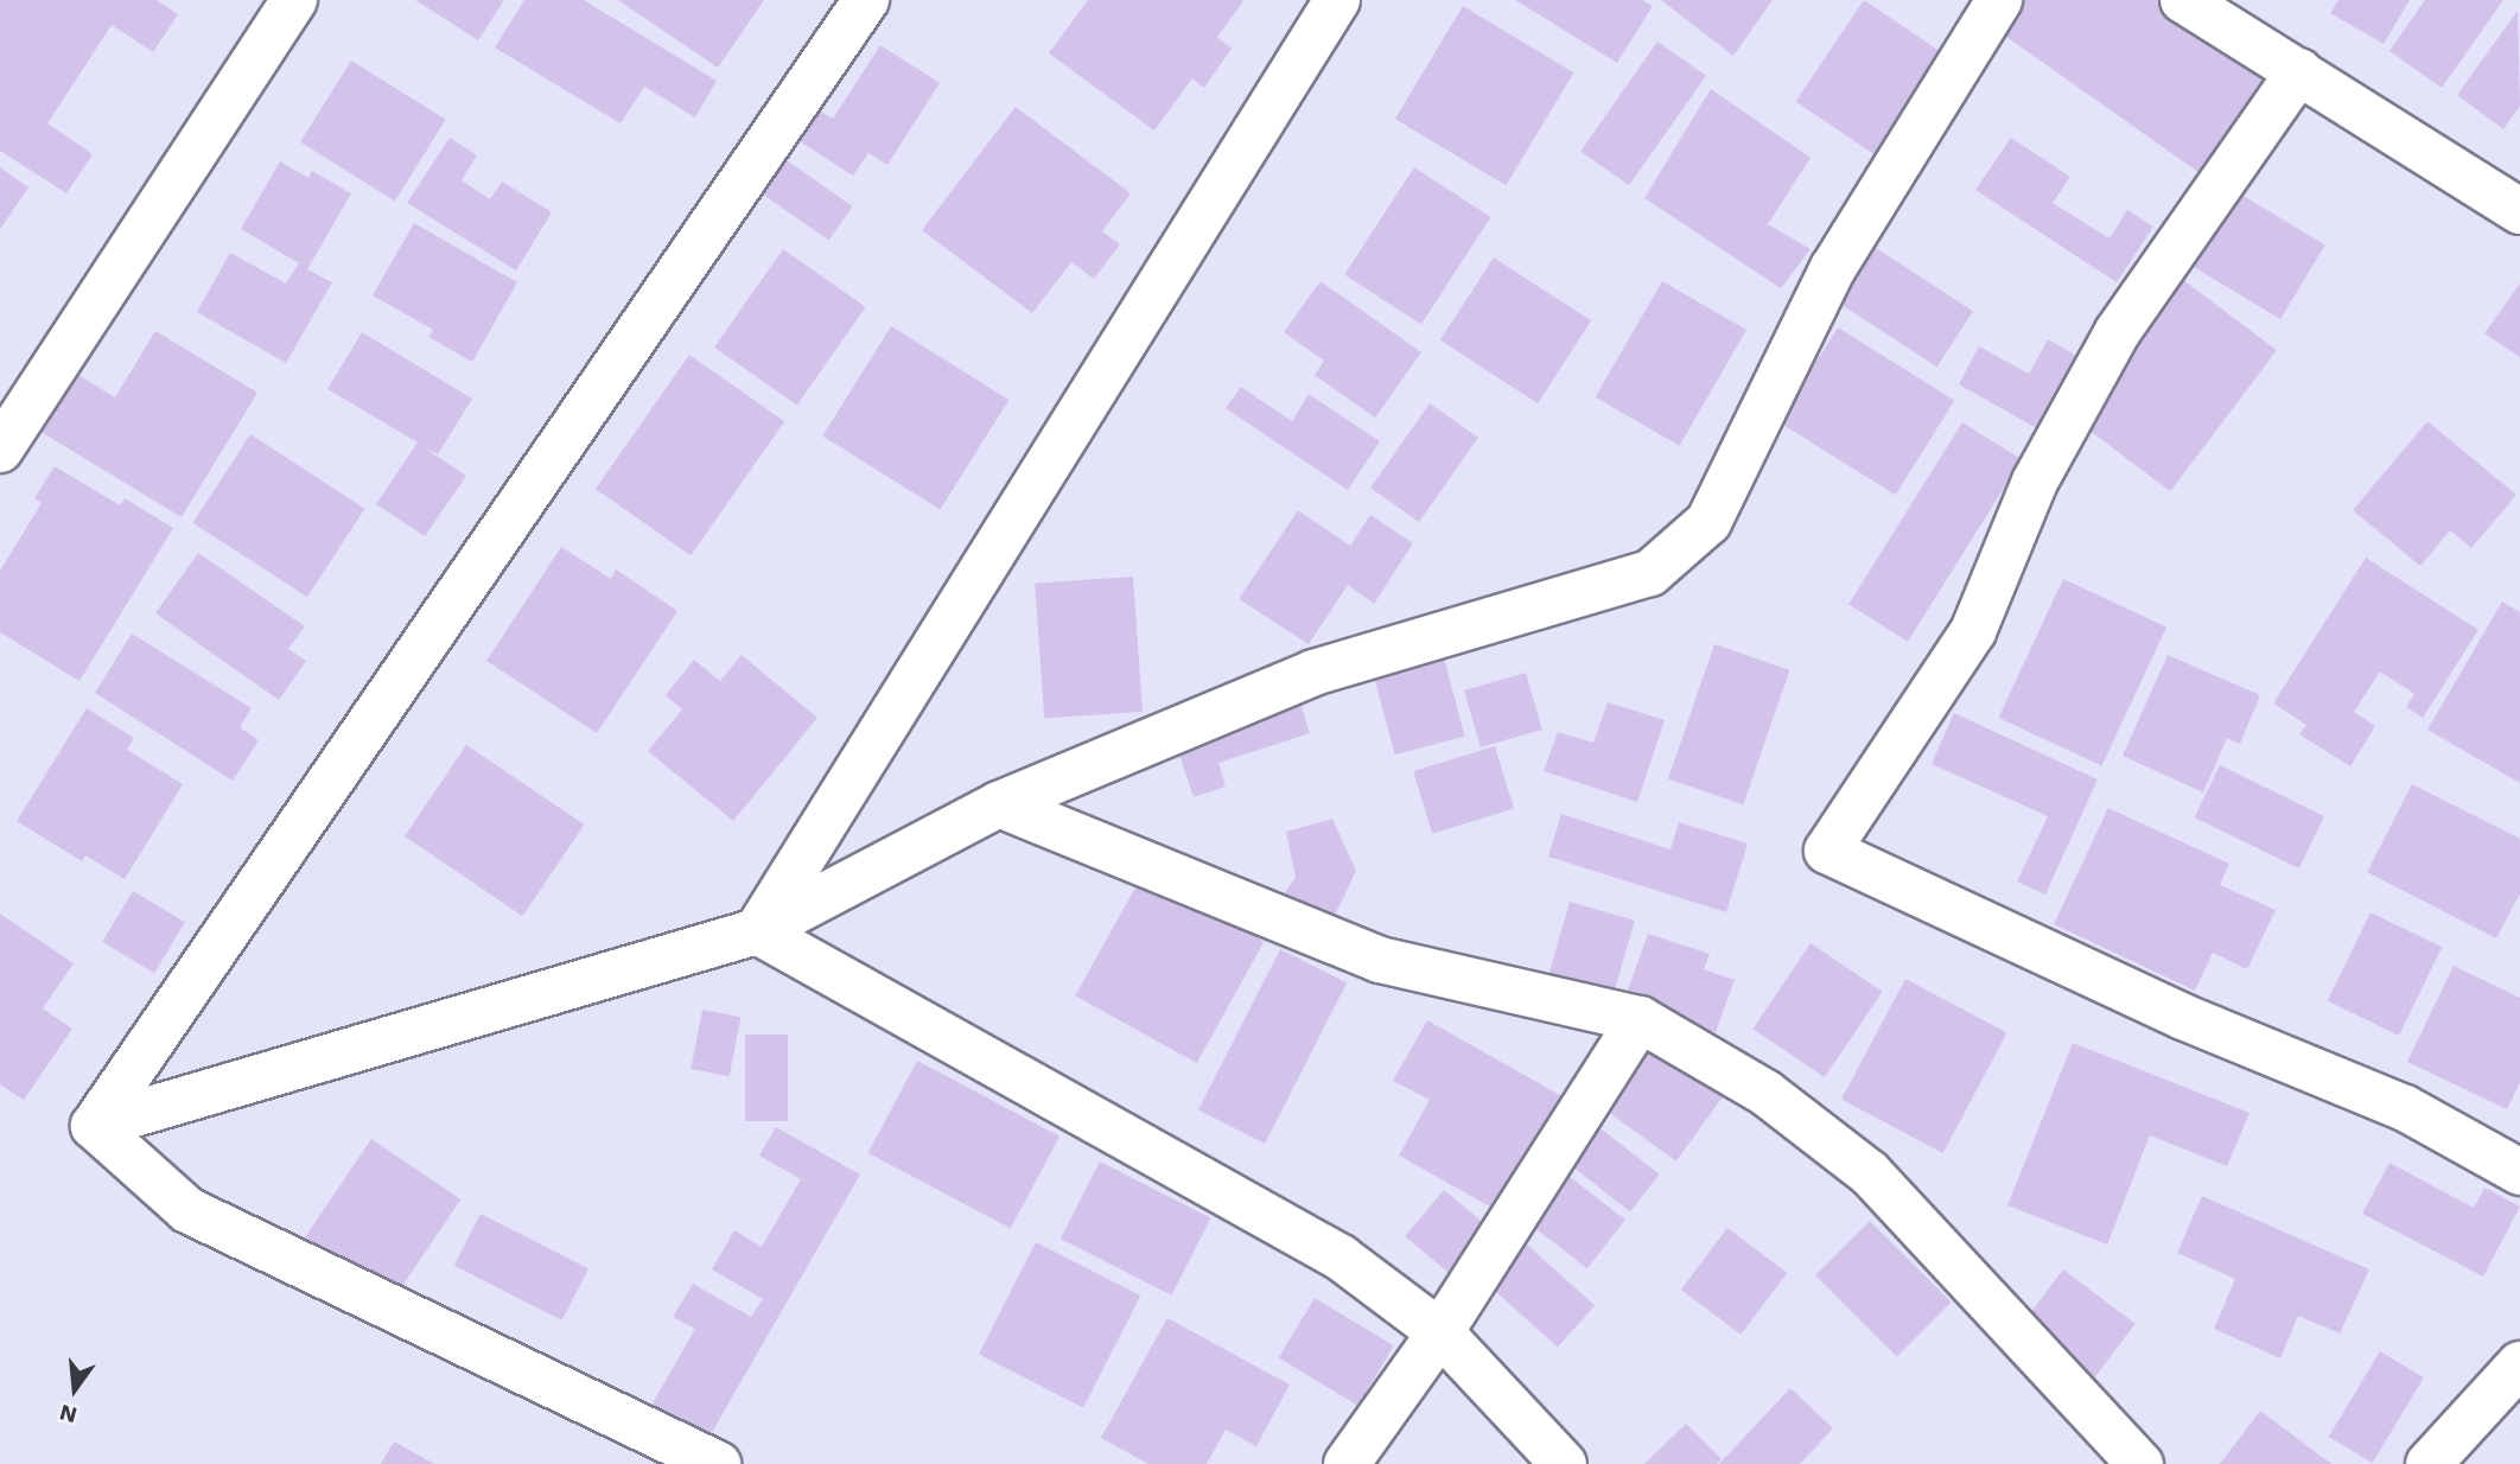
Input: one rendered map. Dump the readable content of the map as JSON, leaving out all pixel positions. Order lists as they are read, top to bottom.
{
  "north": "bottom"
}
